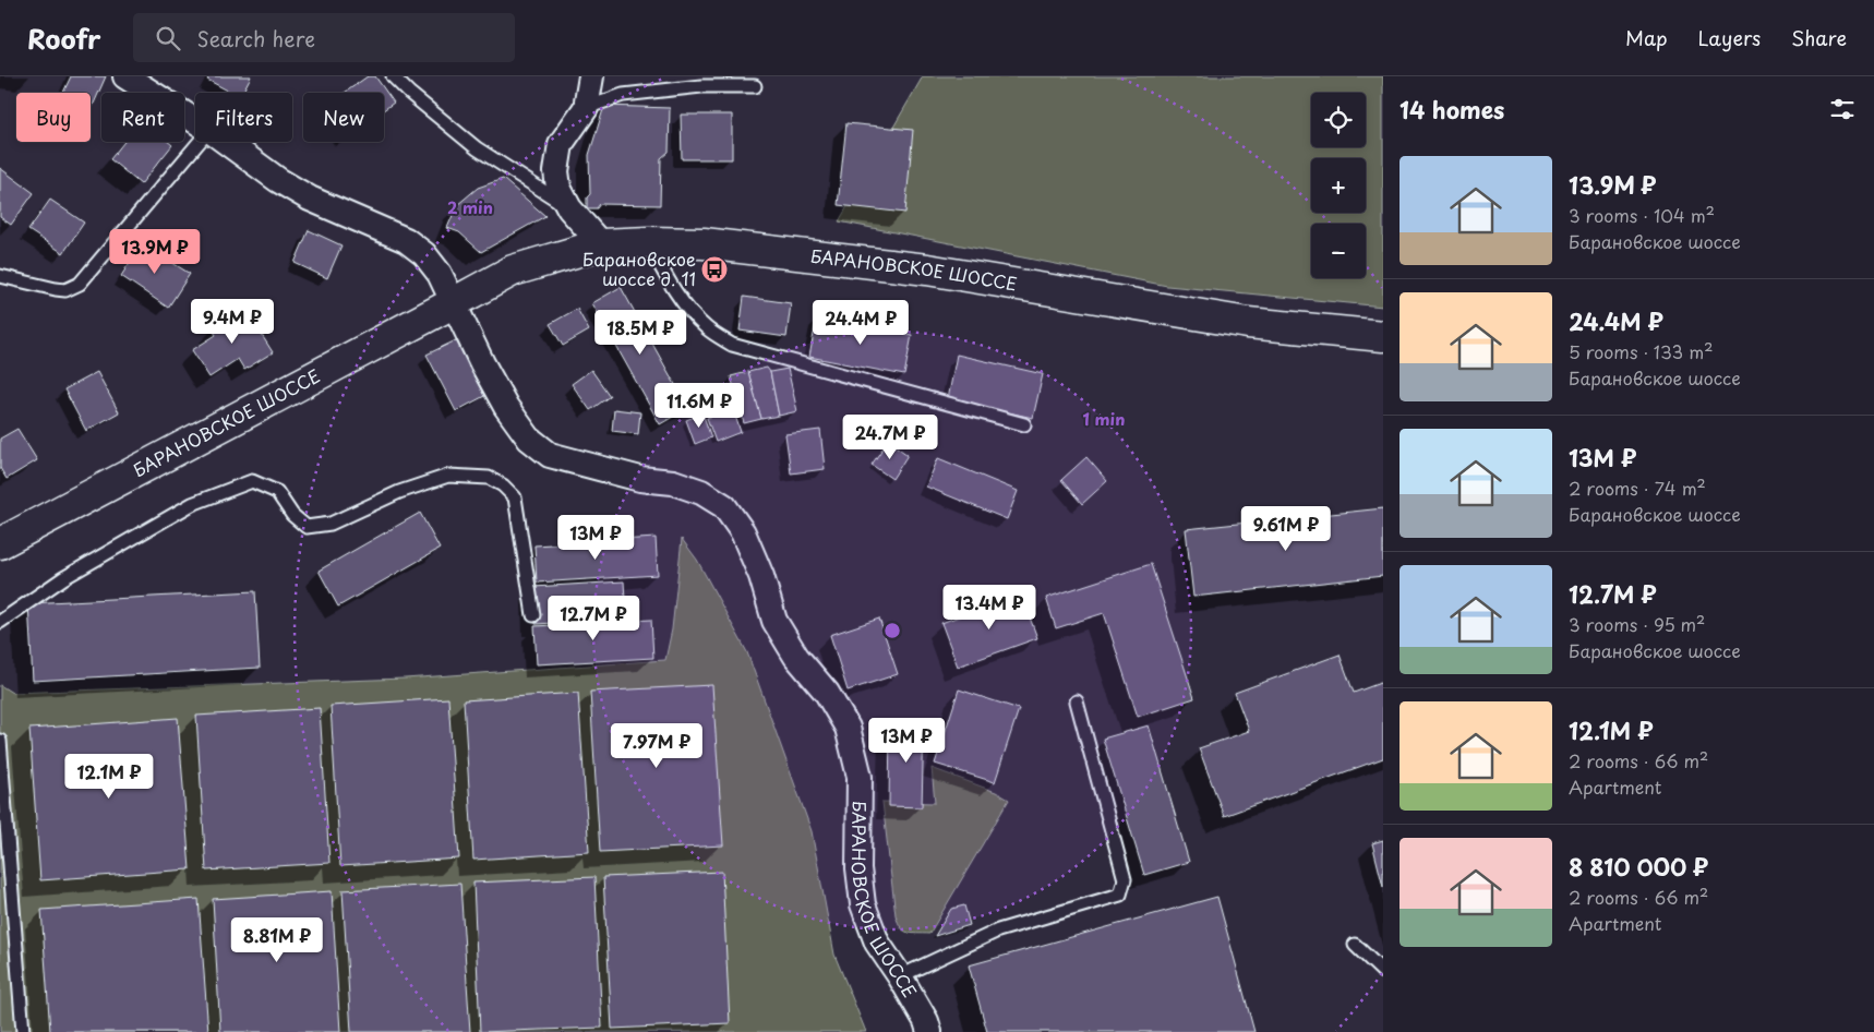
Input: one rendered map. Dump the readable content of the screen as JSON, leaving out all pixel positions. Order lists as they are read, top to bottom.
{
  "streets": {
    "main road": ["БАРАНОВСКОЕ ШОССЕ"]
  },
  "places": {
    "bus stop": ["Барановское шоссе д. 11"]
  },
  "page": {
    "header": "Roofr",
    "search": "Search here",
    "nav": ["Map", "Layers", "Share"],
    "heading": "14 homes",
    "map_buttons": ["+", "−"],
    "chip": [
      "Buy",
      "Rent",
      "Filters",
      "New"
    ],
    "list": [
      {
        "name": "13.9M ₽",
        "note": "3 rooms · 104 m² · Барановское шоссе"
      },
      {
        "name": "24.4M ₽",
        "note": "5 rooms · 133 m² · Барановское шоссе"
      },
      {
        "name": "13M ₽",
        "note": "2 rooms · 74 m² · Барановское шоссе"
      },
      {
        "name": "12.7M ₽",
        "note": "3 rooms · 95 m² · Барановское шоссе"
      },
      {
        "name": "12.1M ₽",
        "note": "2 rooms · 66 m² · Apartment"
      },
      {
        "name": "8 810 000 ₽",
        "note": "2 rooms · 66 m² · Apartment"
      }
    ],
    "price": [
      "13.9M ₽",
      "9.4M ₽",
      "24.4M ₽",
      "18.5M ₽",
      "11.6M ₽",
      "24.7M ₽",
      "9.61M ₽",
      "13M ₽",
      "13.4M ₽",
      "12.7M ₽",
      "13M ₽",
      "7.97M ₽",
      "12.1M ₽",
      "8.81M ₽"
    ]
  },
  "rings": ["2 min", "1 min"]
}
